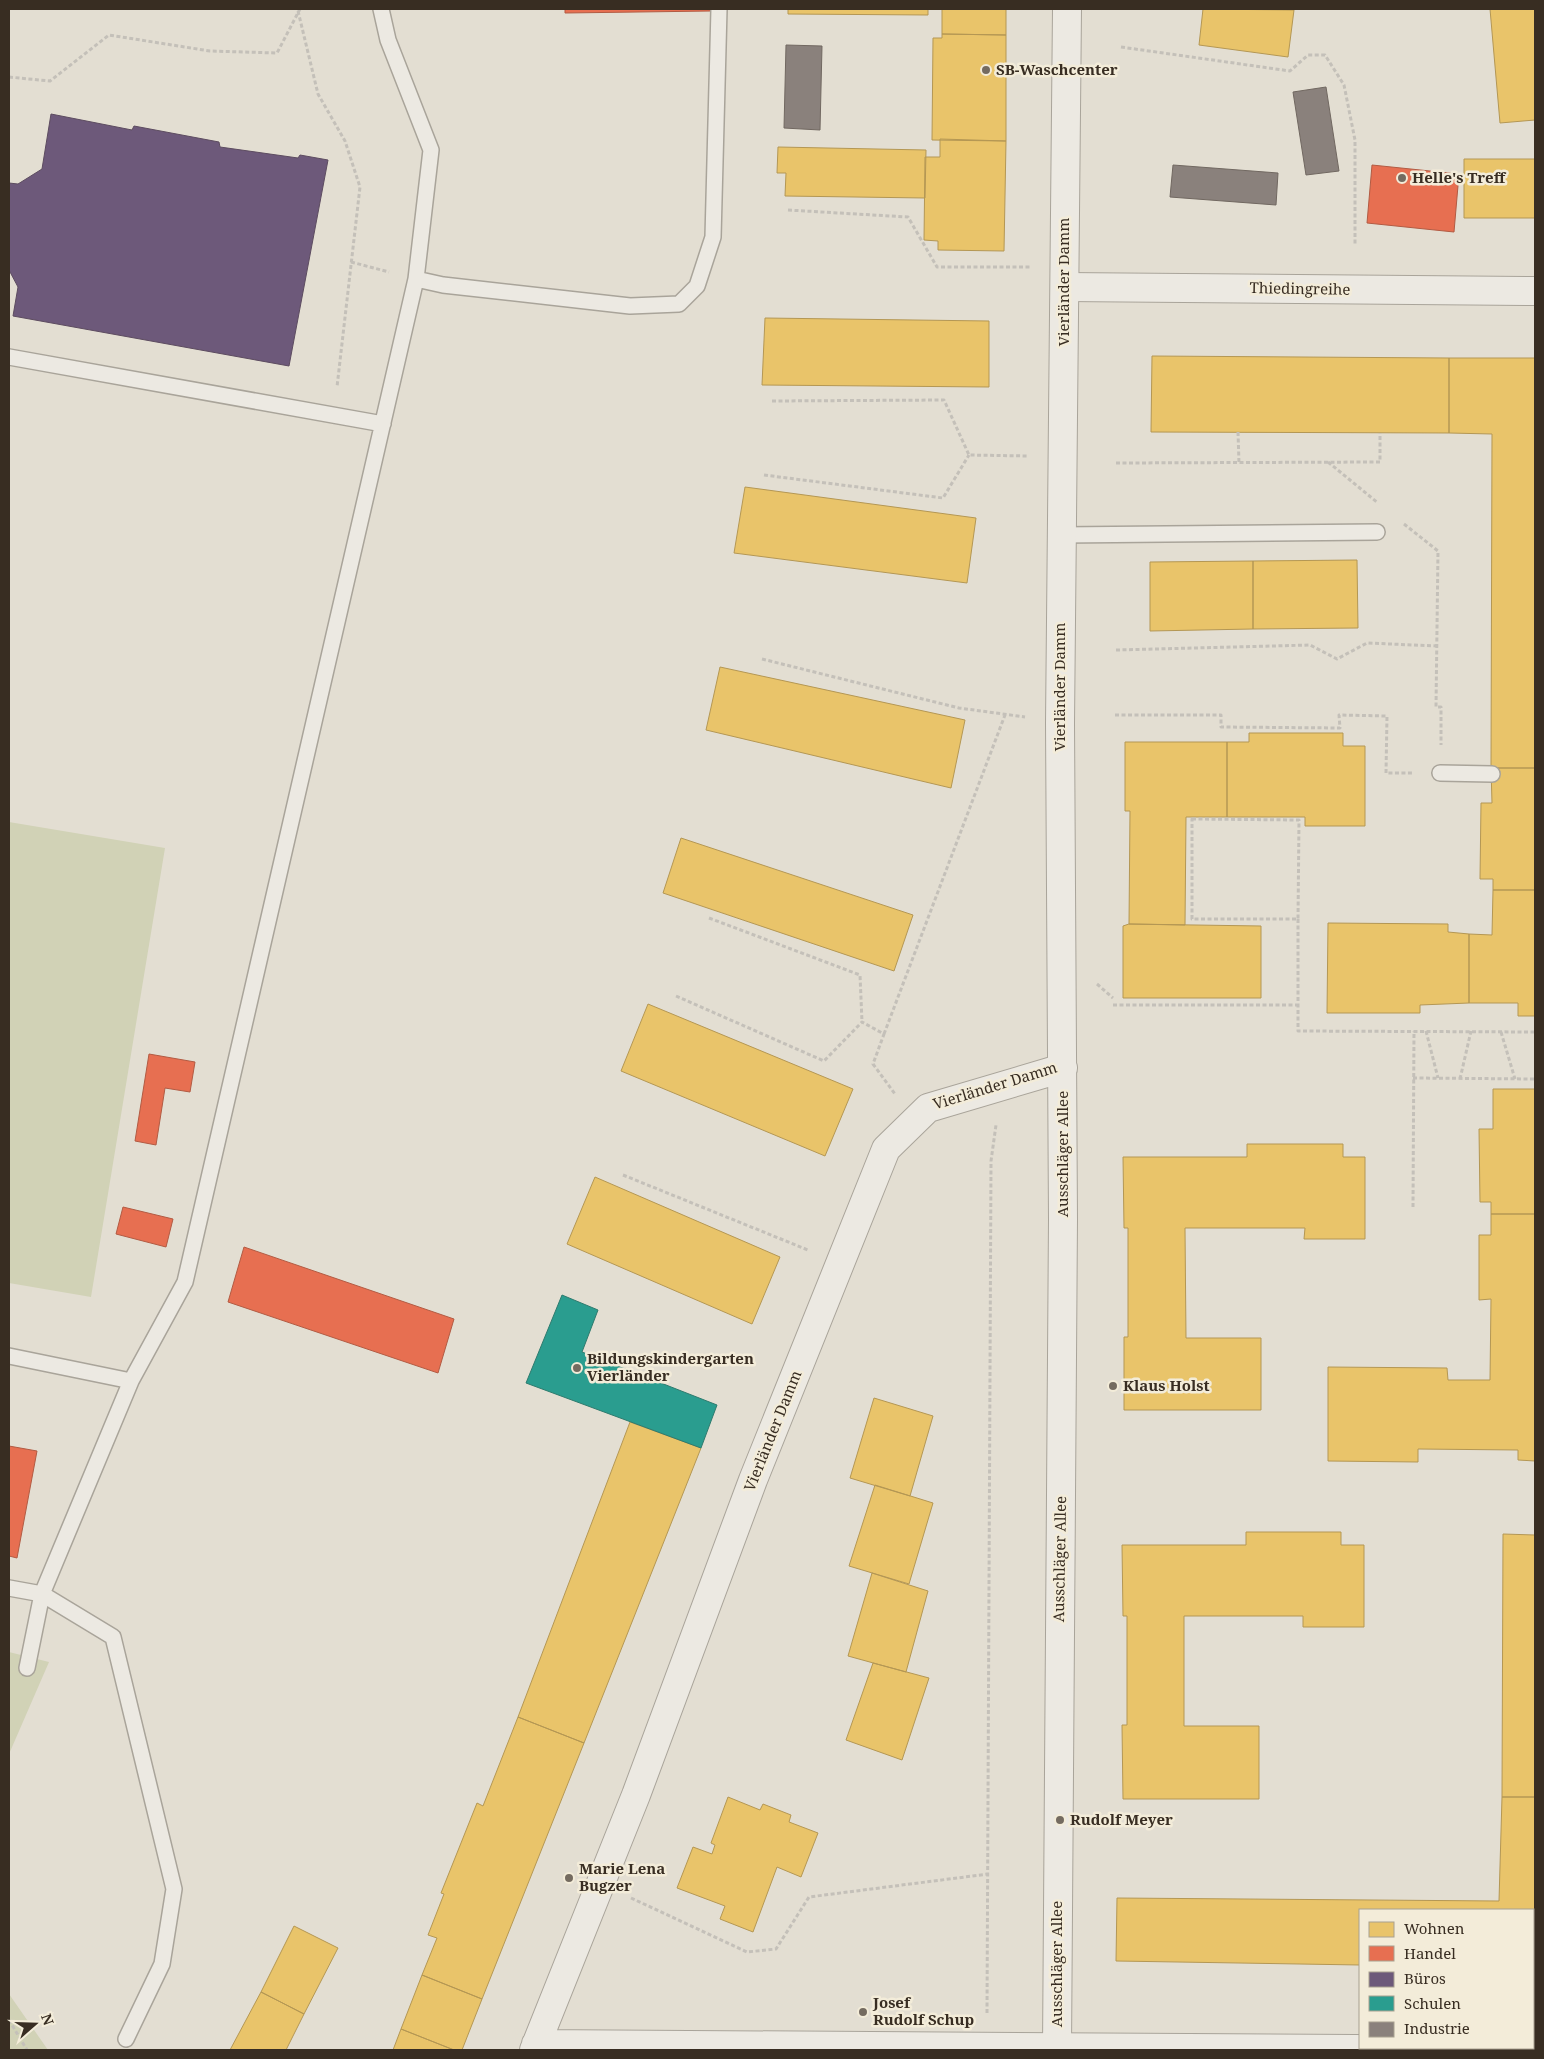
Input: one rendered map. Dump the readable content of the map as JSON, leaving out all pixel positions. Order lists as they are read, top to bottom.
{
  "streets": {
    "street": ["Vierländer Damm", "Thiedingreihe", "Ausschläger Allee"]
  },
  "crossings": [
    ["Vierländer Damm", "Thiedingreihe"],
    ["Vierländer Damm", "Ausschläger Allee"]
  ],
  "places": [
    "SB-Waschcenter",
    "Helle's Treff",
    "Bildungskindergarten Vierländer",
    "Klaus Holst",
    "Rudolf Meyer",
    "Marie Lena Bugzer",
    "Josef Rudolf Schup"
  ],
  "legend": [
    "Wohnen",
    "Handel",
    "Büros",
    "Schulen",
    "Industrie"
  ],
  "north": "right"
}
